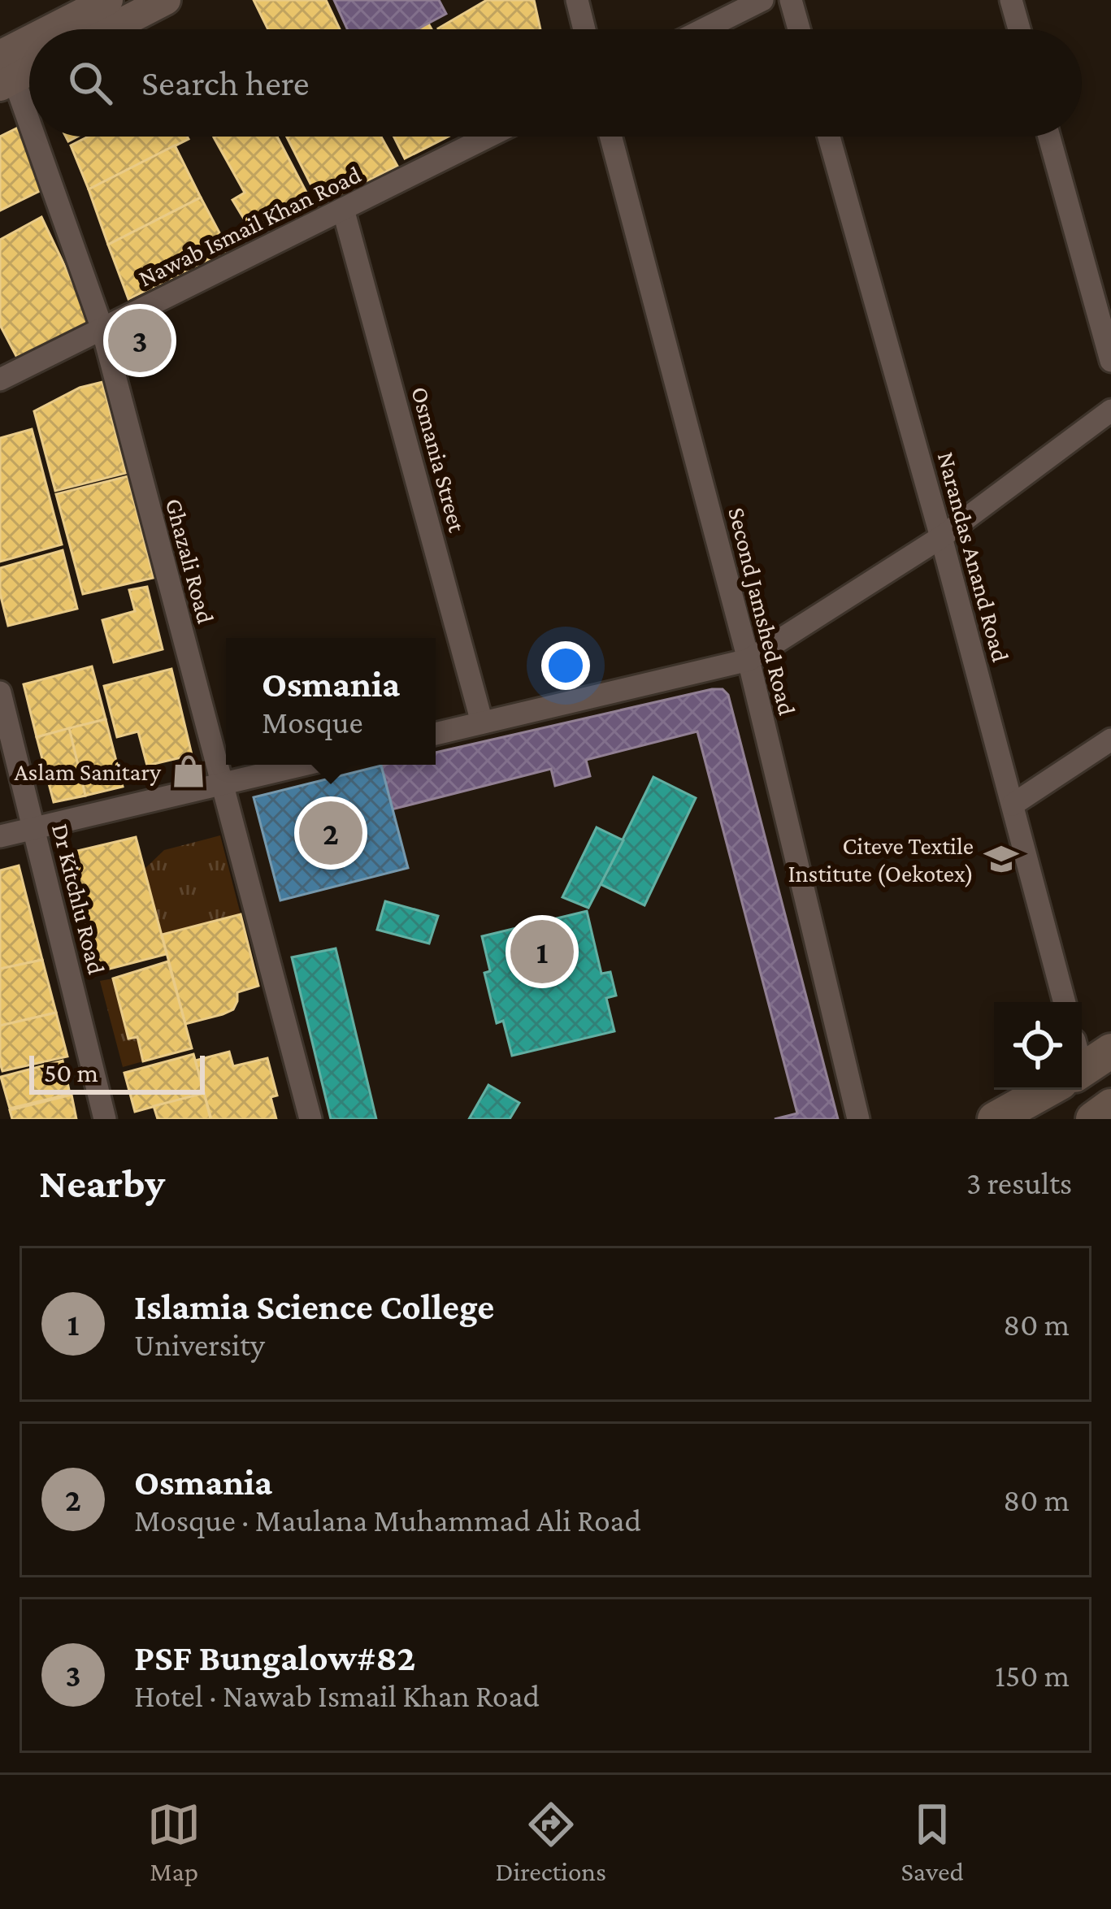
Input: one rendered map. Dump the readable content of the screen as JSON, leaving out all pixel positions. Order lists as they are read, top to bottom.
{
  "streets": {
    "street": [
      "Nawab Ismail Khan Road",
      "Osmania Street",
      "Narandas Anand Road",
      "Ghazali Road",
      "Second Jamshed Road",
      "Dr Kitchlu Road"
    ]
  },
  "crossings": [
    ["Nawab Ismail Khan Road", "Osmania Street"],
    ["Nawab Ismail Khan Road", "Ghazali Road"]
  ],
  "places": {
    "shop": ["Aslam Sanitary"],
    "school or university": ["Citeve Textile Institute (Oekotex)"]
  },
  "scale_bar": "50 m",
  "page": {
    "search": "Search here",
    "pins": ["3", "2", "1"],
    "popup": ["Osmania", "Mosque"],
    "scale": "50 m",
    "heading": ["Nearby", "3 results"],
    "list": [
      {
        "mark": "1",
        "name": "Islamia Science College",
        "note": "University",
        "value": "80 m"
      },
      {
        "mark": "2",
        "name": "Osmania",
        "note": "Mosque · Maulana Muhammad Ali Road",
        "value": "80 m"
      },
      {
        "mark": "3",
        "name": "PSF Bungalow#82",
        "note": "Hotel · Nawab Ismail Khan Road",
        "value": "150 m"
      }
    ],
    "nav": ["Map", "Directions", "Saved"]
  }
}
